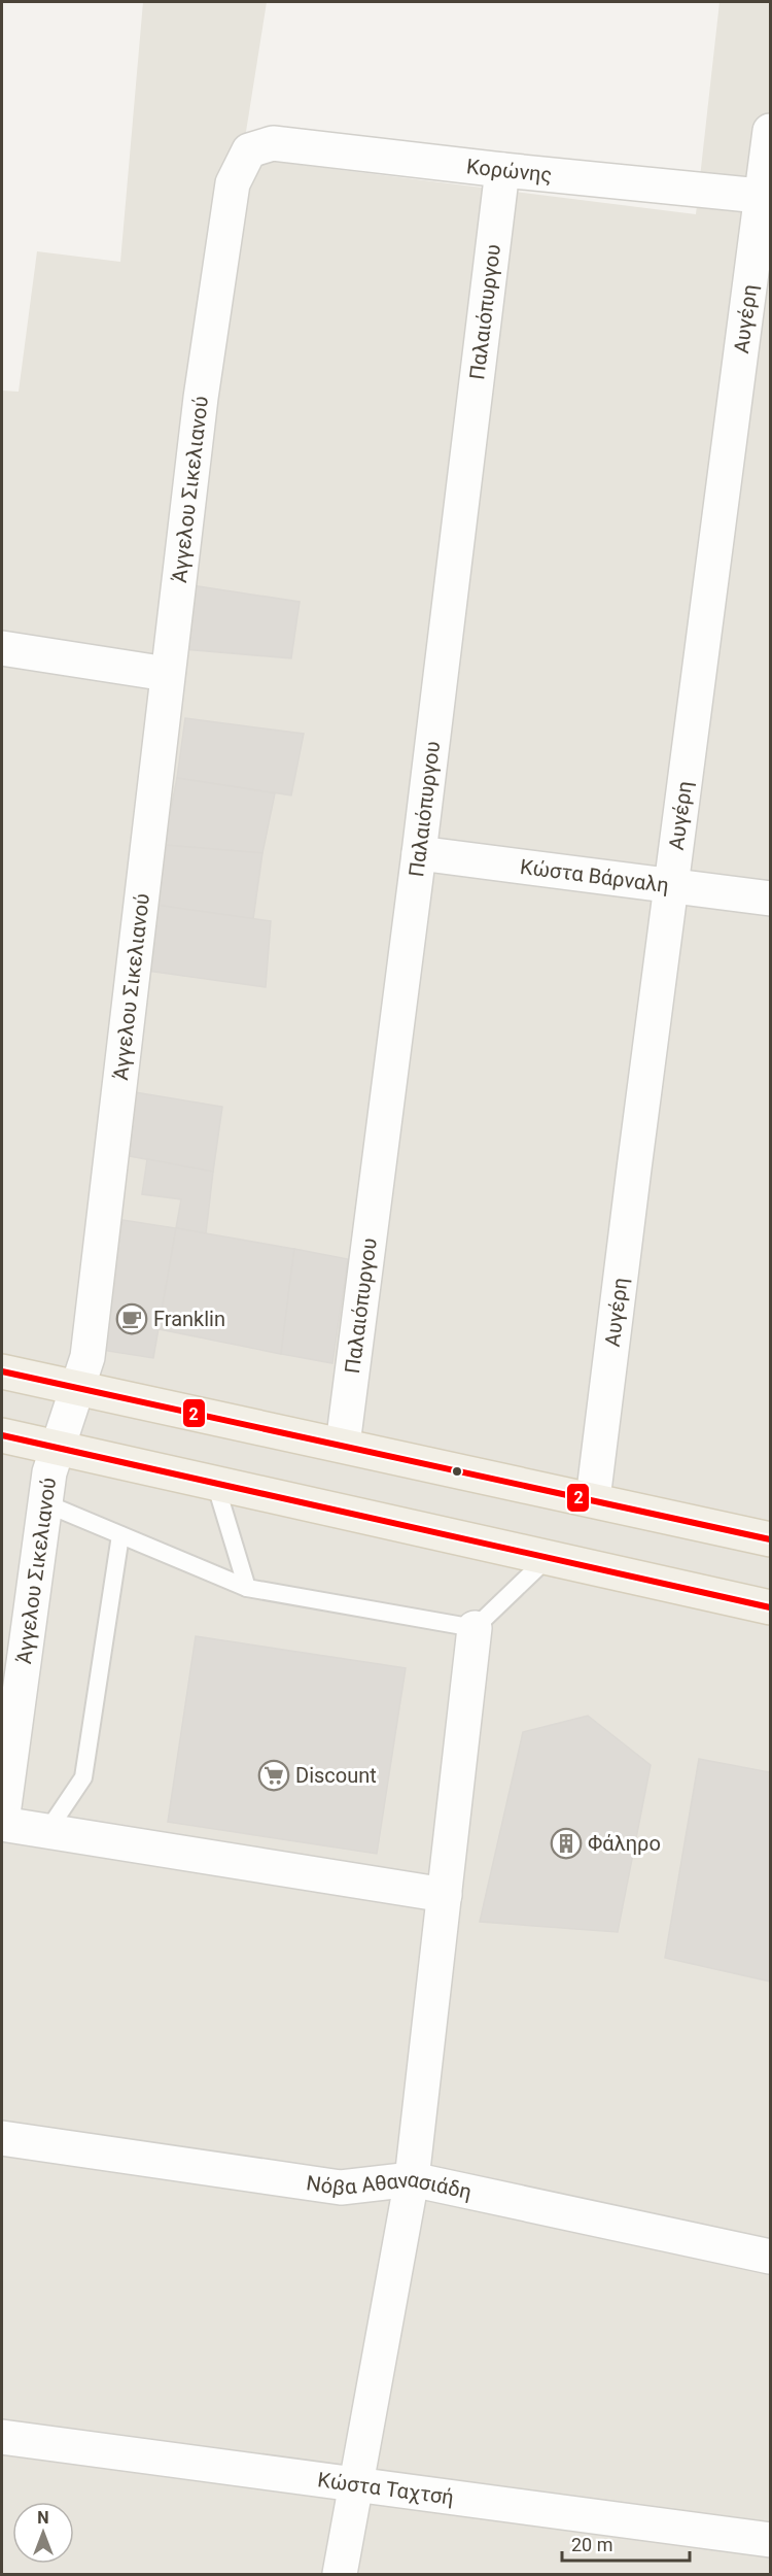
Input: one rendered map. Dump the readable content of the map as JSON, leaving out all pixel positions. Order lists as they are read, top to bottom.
{
  "streets": {
    "street": [
      "Κορώνης",
      "Παλαιόπυργου",
      "Αυγέρη",
      "Άγγελου Σικελιανού",
      "Κώστα Βάρναλη",
      "Νόβα Αθανασιάδη",
      "Κώστα Ταχτσή"
    ]
  },
  "crossings": [
    ["Κορώνης", "Παλαιόπυργου"],
    ["Κορώνης", "Αυγέρη"],
    ["Κορώνης", "Άγγελου Σικελιανού"],
    ["Παλαιόπυργου", "Κώστα Βάρναλη"],
    ["Αυγέρη", "Κώστα Βάρναλη"]
  ],
  "places": {
    "cafe": ["Franklin"],
    "supermarket": ["Discount"],
    "building": ["Φάληρο"]
  },
  "lines": ["transit line 2"],
  "scale_bar": "20 m",
  "north": "top"
}
